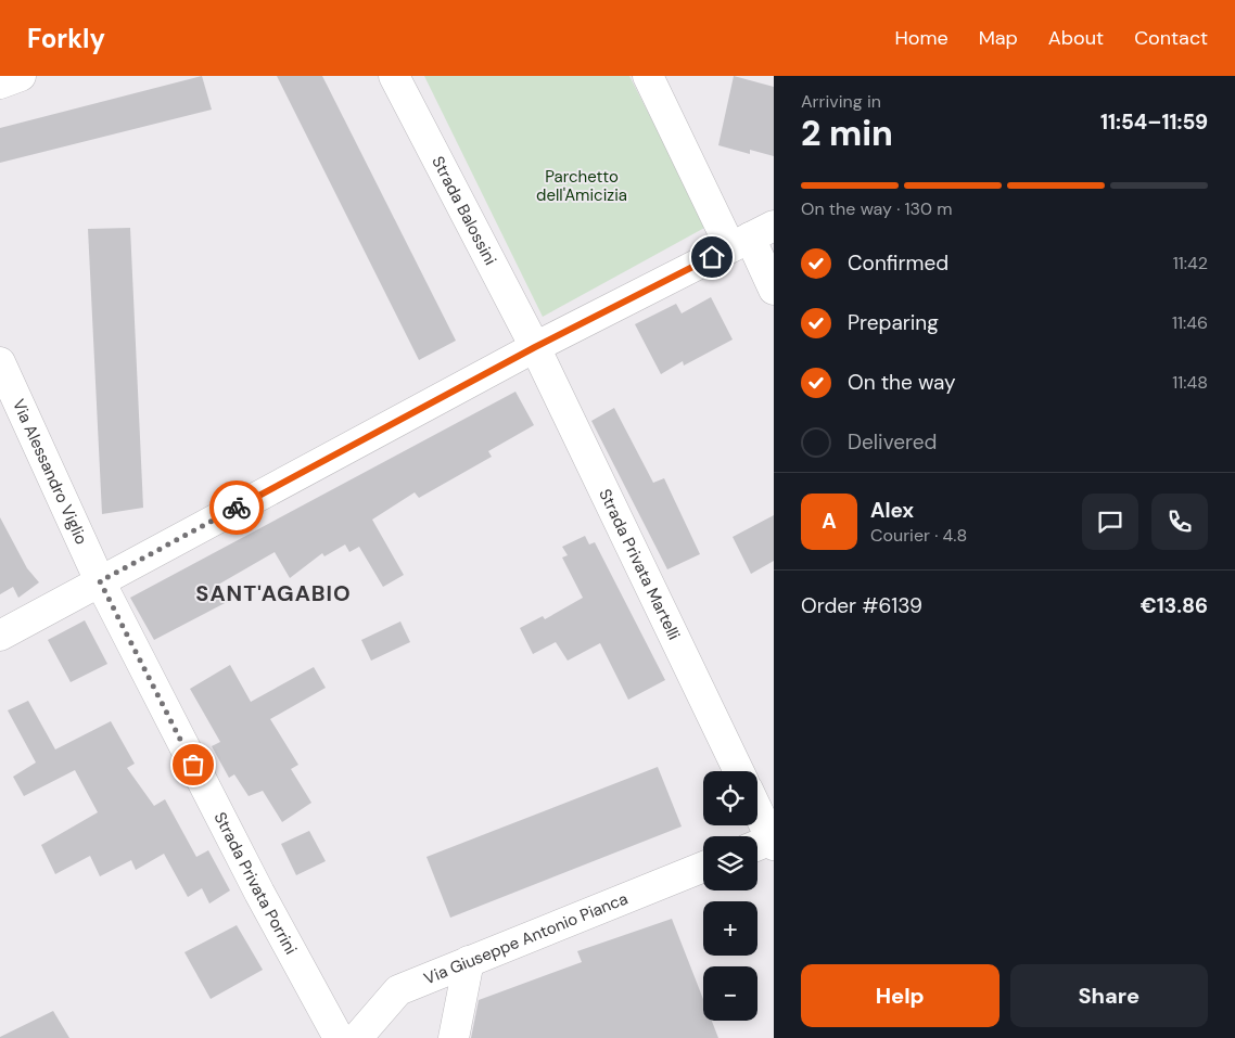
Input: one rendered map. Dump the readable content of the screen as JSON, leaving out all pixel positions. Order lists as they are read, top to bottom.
{
  "streets": {
    "street": [
      "Strada Balossini",
      "Via Alessandro Viglio",
      "Strada Privata Martelli",
      "Strada Privata Porrini",
      "Via Giuseppe Antonio Pianca"
    ]
  },
  "crossings": [
    ["Strada Balossini", "Strada Privata Martelli"],
    ["Via Alessandro Viglio", "Strada Privata Porrini"]
  ],
  "districts": ["SANT'AGABIO"],
  "parks": ["Parchetto dell'Amicizia"],
  "page": {
    "header": "Forkly",
    "nav": [
      "Home",
      "Map",
      "About",
      "Contact"
    ],
    "heading": ["2 min", "Arriving in", "11:54–11:59"],
    "panel": [
      "Alex",
      "Courier · 4.8",
      "Order #6139",
      "€13.86"
    ],
    "bar": "On the way · 130 m",
    "list": [
      ["Confirmed", "11:42"],
      ["Preparing", "11:46"],
      ["On the way", "11:48"],
      "Delivered"
    ],
    "round": "A",
    "map_buttons": ["+", "−"],
    "buttons": ["Help", "Share"]
  }
}
